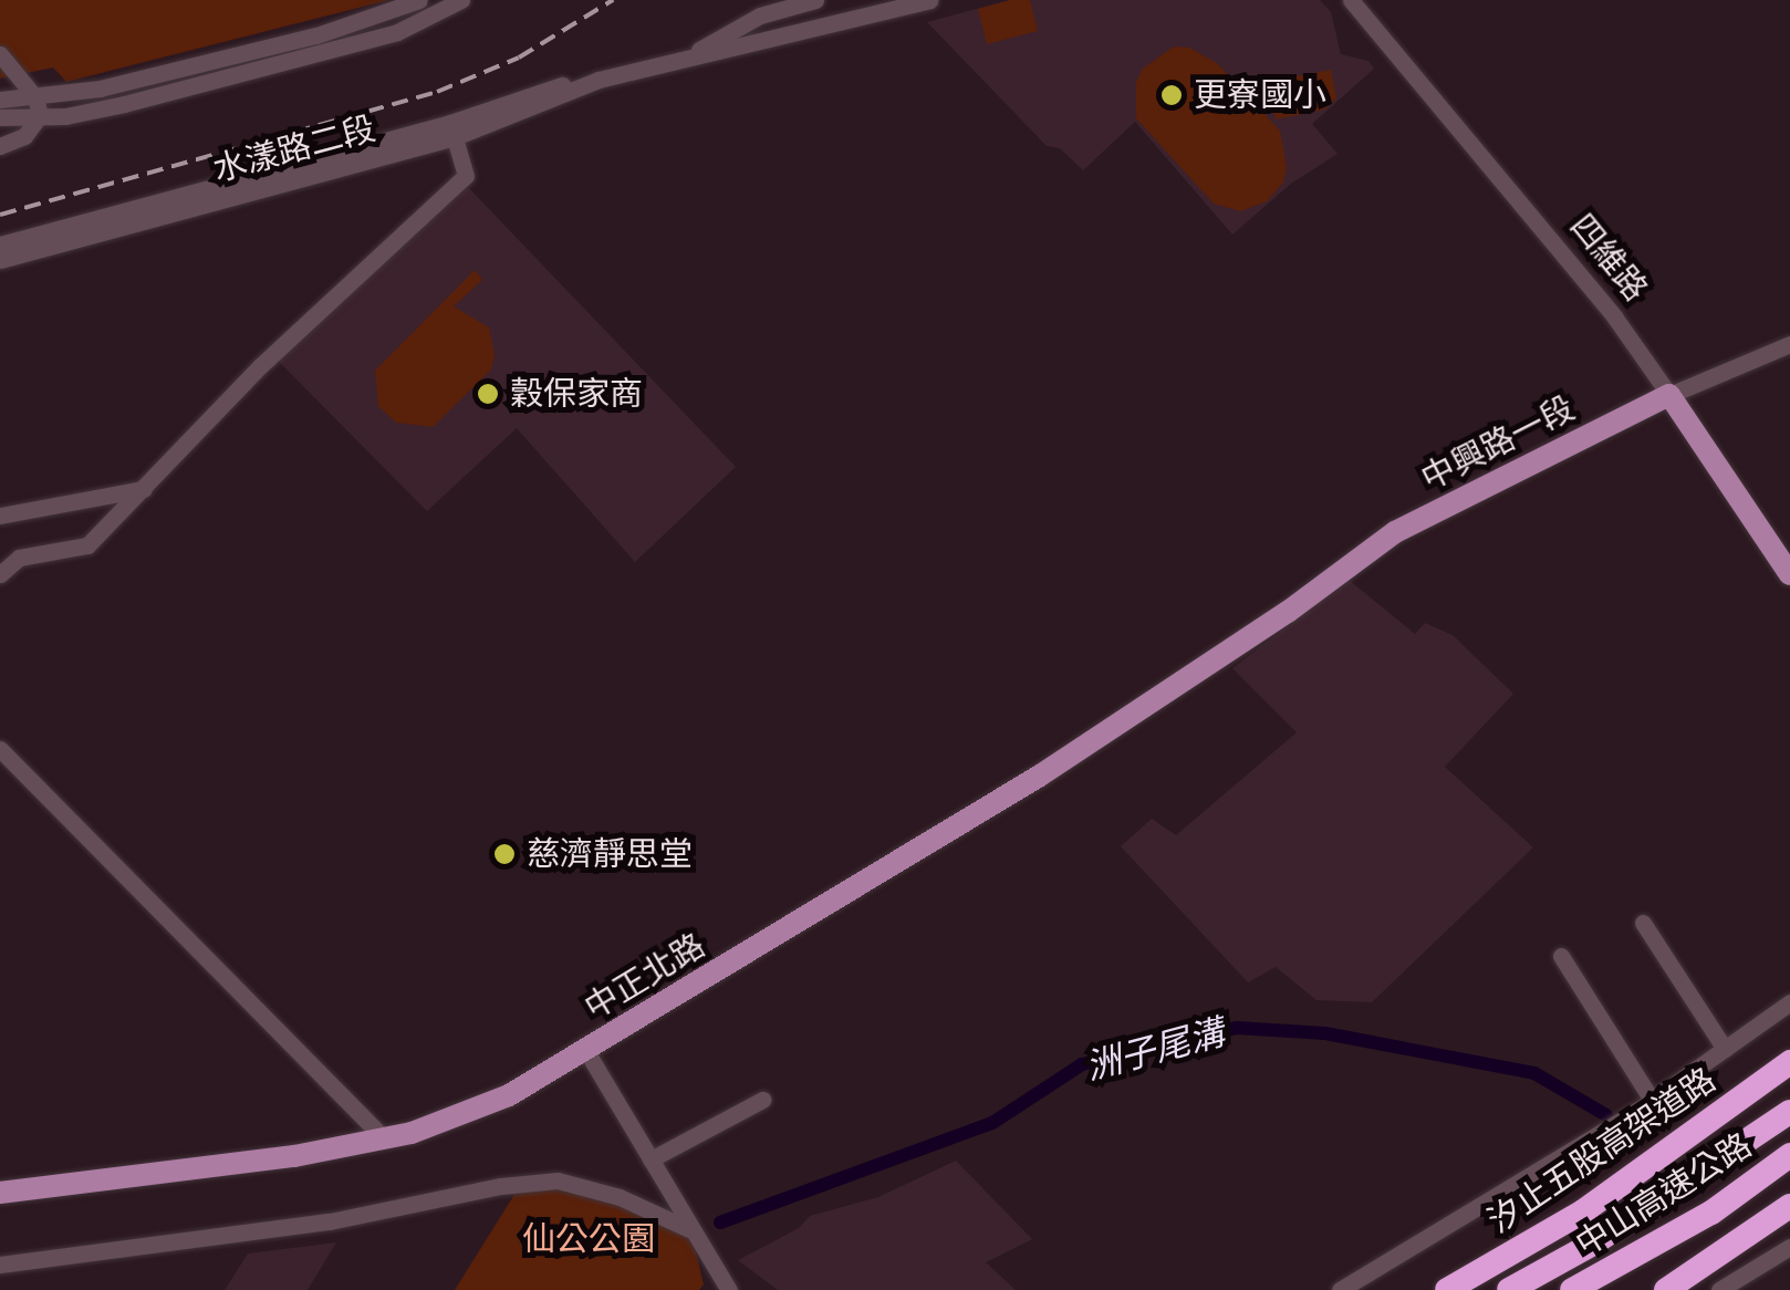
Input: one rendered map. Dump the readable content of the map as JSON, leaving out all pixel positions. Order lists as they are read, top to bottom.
{
  "streets": {
    "highway": ["汐止五股高架道路", "中山高速公路"],
    "main road": ["四維路", "中興路一段", "中正北路"],
    "street": ["水漾路二段"]
  },
  "crossings": [
    ["四維路", "中興路一段"],
    ["中興路一段", "中正北路"]
  ],
  "water": ["洲子尾溝"],
  "parks": ["仙公公園"],
  "places": ["更寮國小", "穀保家商", "慈濟靜思堂"]
}
